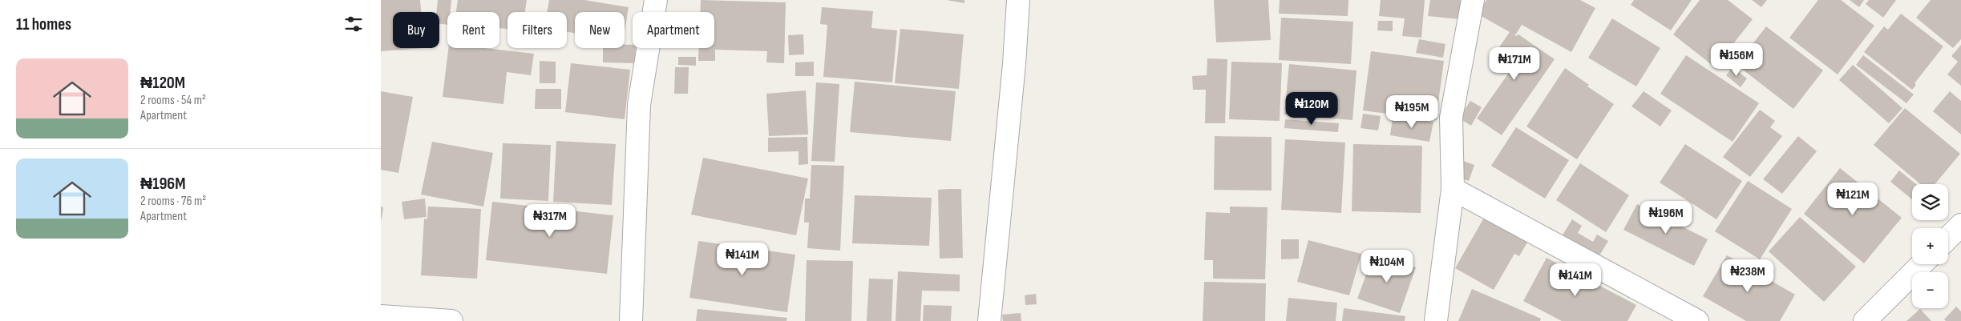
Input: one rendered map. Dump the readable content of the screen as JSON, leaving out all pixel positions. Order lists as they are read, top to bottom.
{
  "page": {
    "heading": "11 homes",
    "chip": [
      "Buy",
      "Rent",
      "Filters",
      "New",
      "Apartment"
    ],
    "price": [
      "₦156M",
      "₦171M",
      "₦120M",
      "₦195M",
      "₦121M",
      "₦196M",
      "₦317M",
      "₦141M",
      "₦104M",
      "₦238M",
      "₦141M"
    ],
    "list": [
      {
        "name": "₦120M",
        "note": "2 rooms · 54 m² · Apartment"
      },
      {
        "name": "₦196M",
        "note": "2 rooms · 76 m² · Apartment"
      }
    ],
    "map_buttons": ["+", "−"]
  }
}
